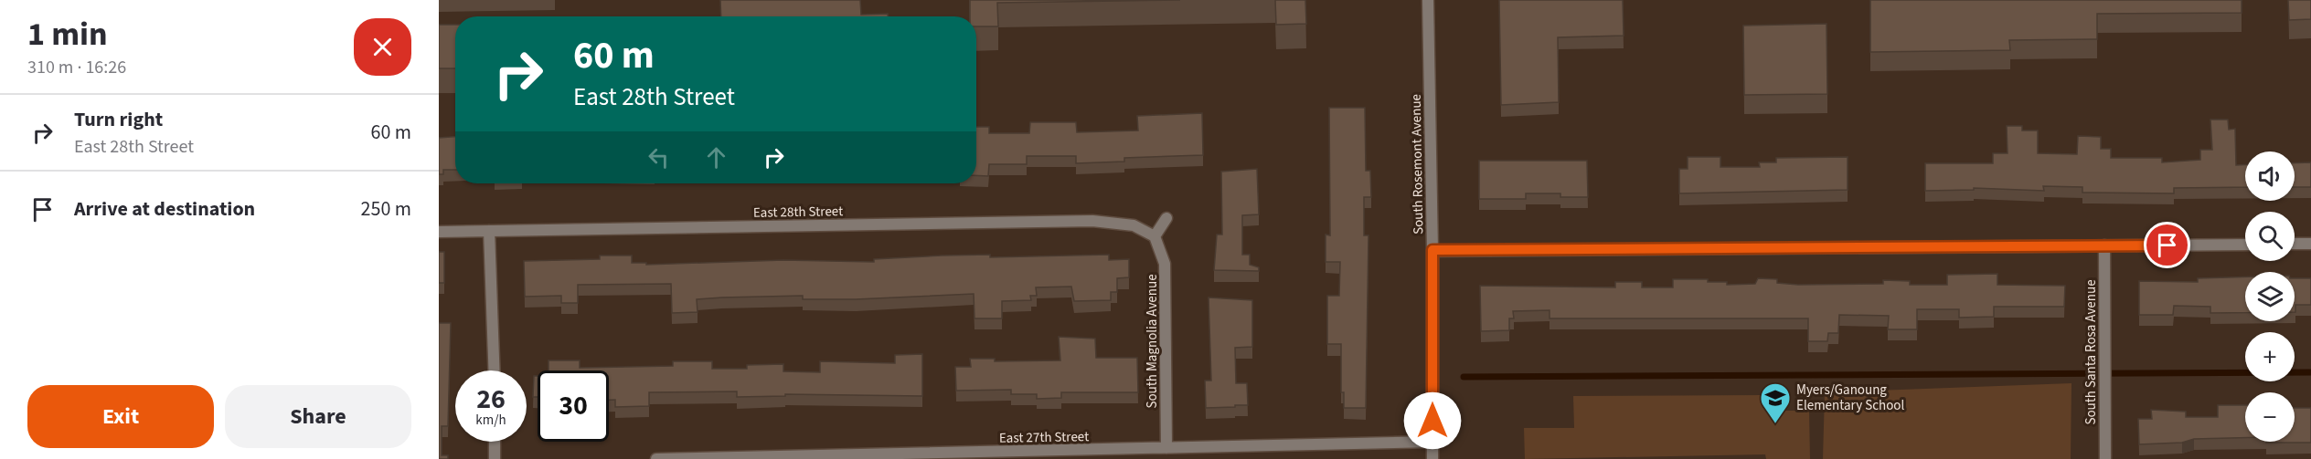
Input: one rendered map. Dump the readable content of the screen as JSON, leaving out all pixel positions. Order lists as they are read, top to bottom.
{
  "streets": {
    "street": [
      "South Rosemont Avenue",
      "East 28th Street",
      "South Magnolia Avenue",
      "South Santa Rosa Avenue",
      "East 27th Street"
    ]
  },
  "crossings": [
    ["South Rosemont Avenue", "East 27th Street"],
    ["East 28th Street", "South Magnolia Avenue"],
    ["South Magnolia Avenue", "East 27th Street"]
  ],
  "places": {
    "school or university": ["Myers/Ganoung Elementary School"]
  },
  "page": {
    "heading": ["1 min", "310 m · 16:26"],
    "turn": ["60 m", "East 28th Street"],
    "list": [
      {
        "name": "Turn right",
        "note": "East 28th Street",
        "value": "60 m"
      },
      {
        "name": "Arrive at destination",
        "value": "250 m"
      }
    ],
    "map_buttons": ["+", "−"],
    "speed": "26 km/h",
    "limit": "30",
    "buttons": ["Exit", "Share"]
  }
}
